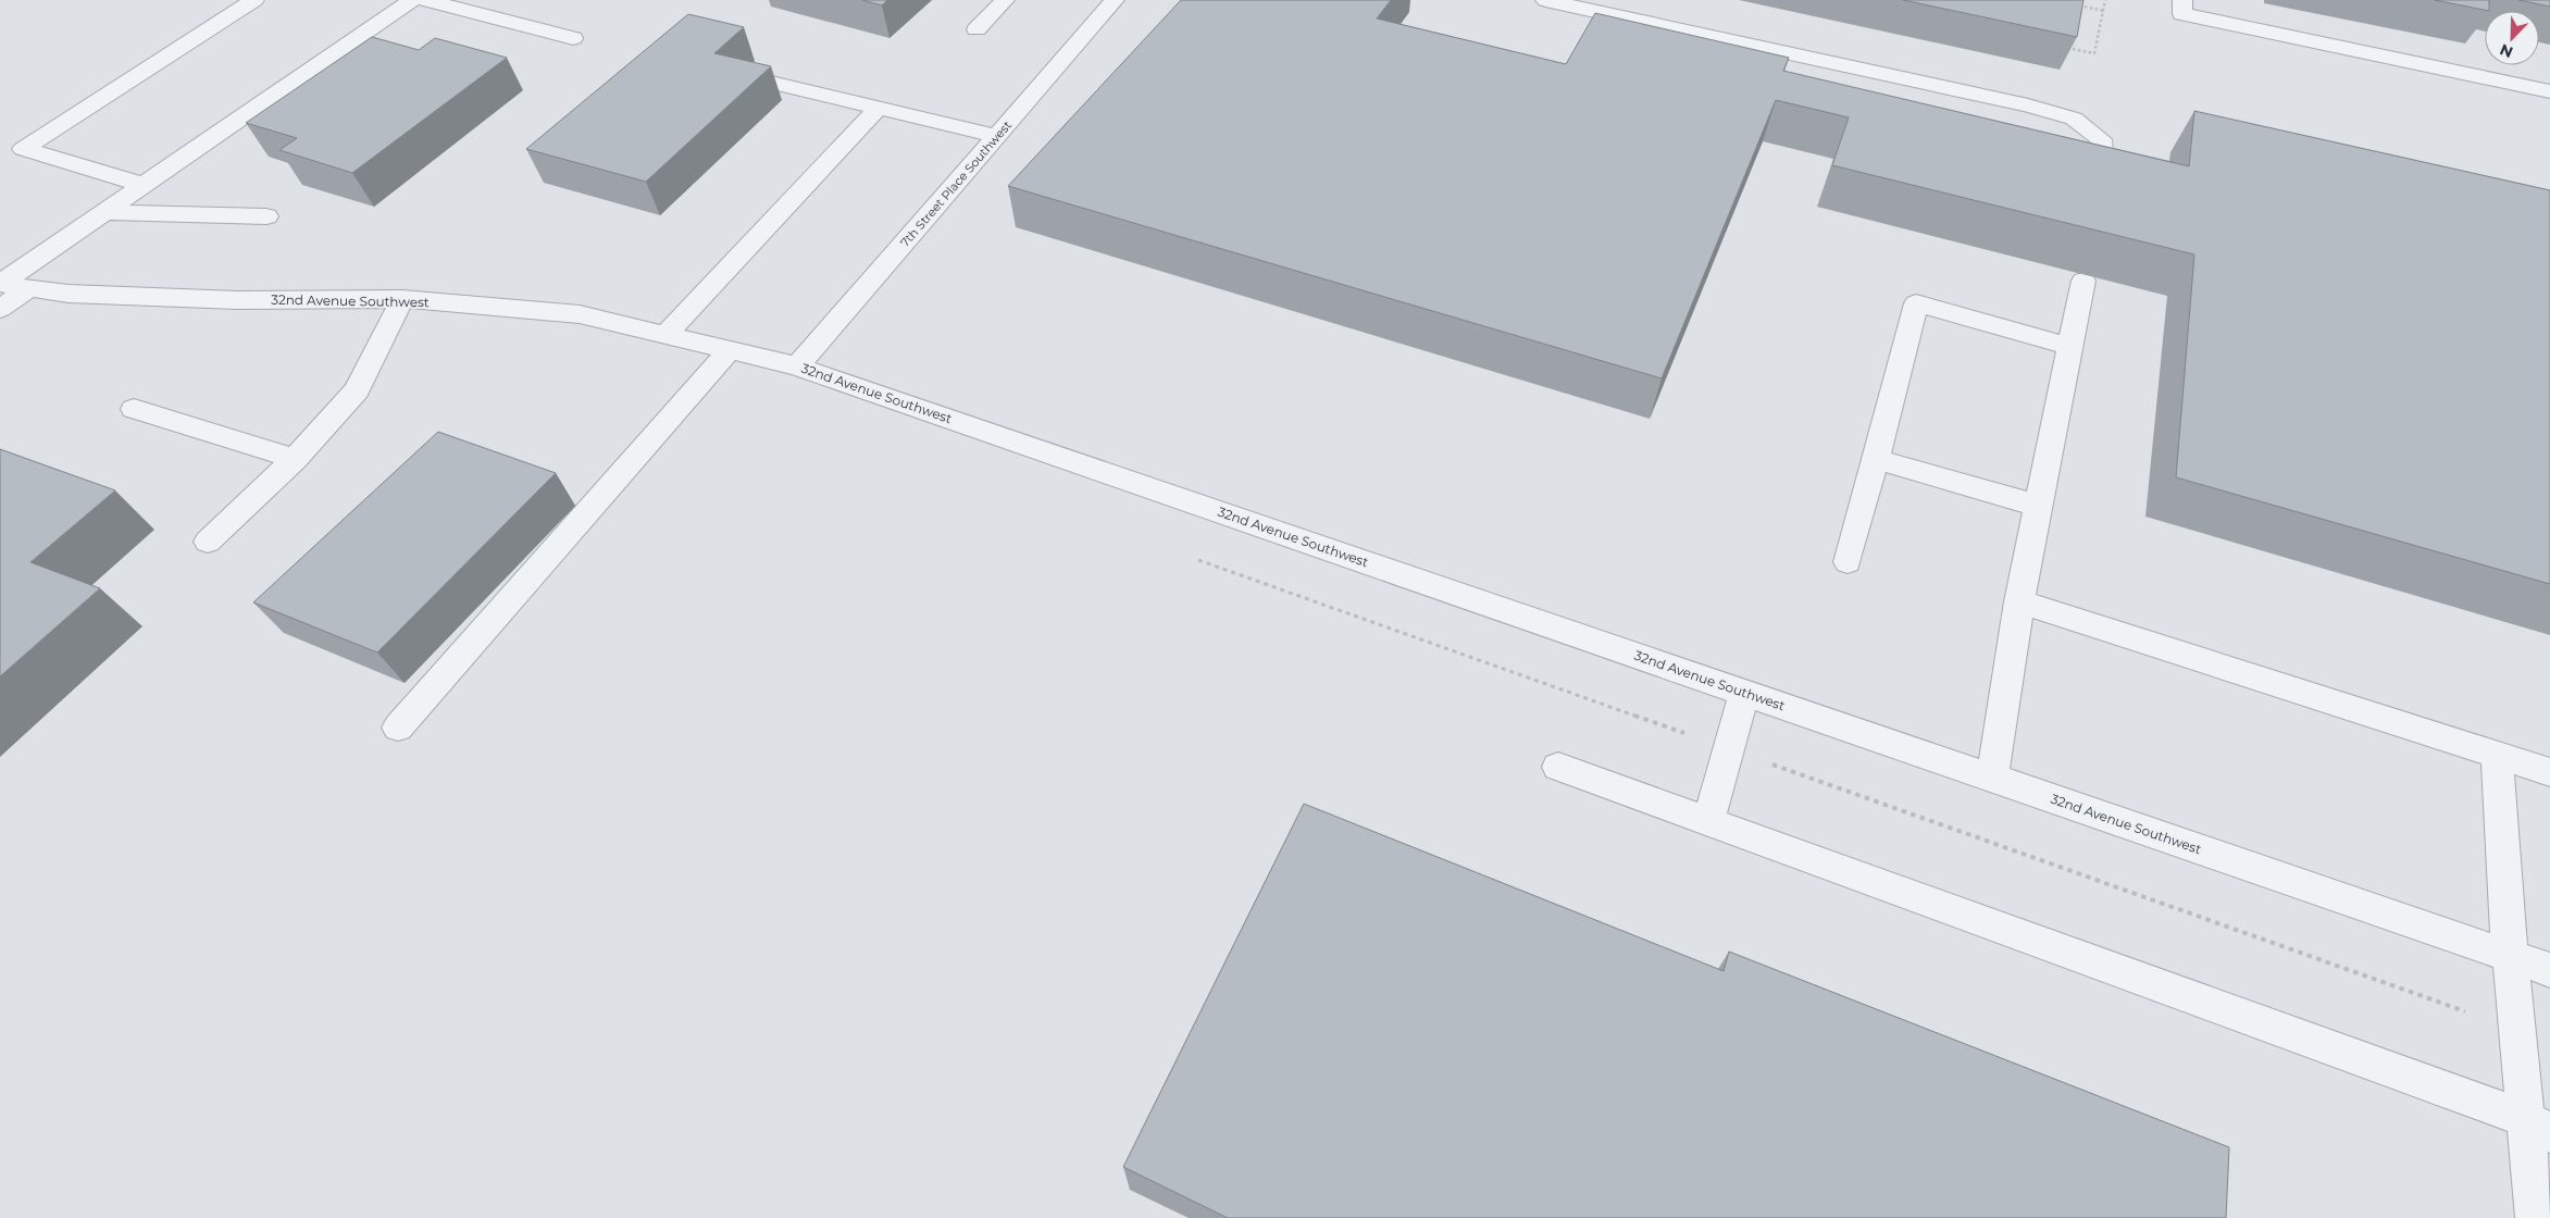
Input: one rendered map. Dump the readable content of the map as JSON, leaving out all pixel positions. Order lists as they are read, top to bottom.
{
  "streets": {
    "street": ["7th Street Place Southwest", "32nd Avenue Southwest"]
  },
  "crossings": [
    ["7th Street Place Southwest", "32nd Avenue Southwest"]
  ],
  "north": "bottom left"
}
